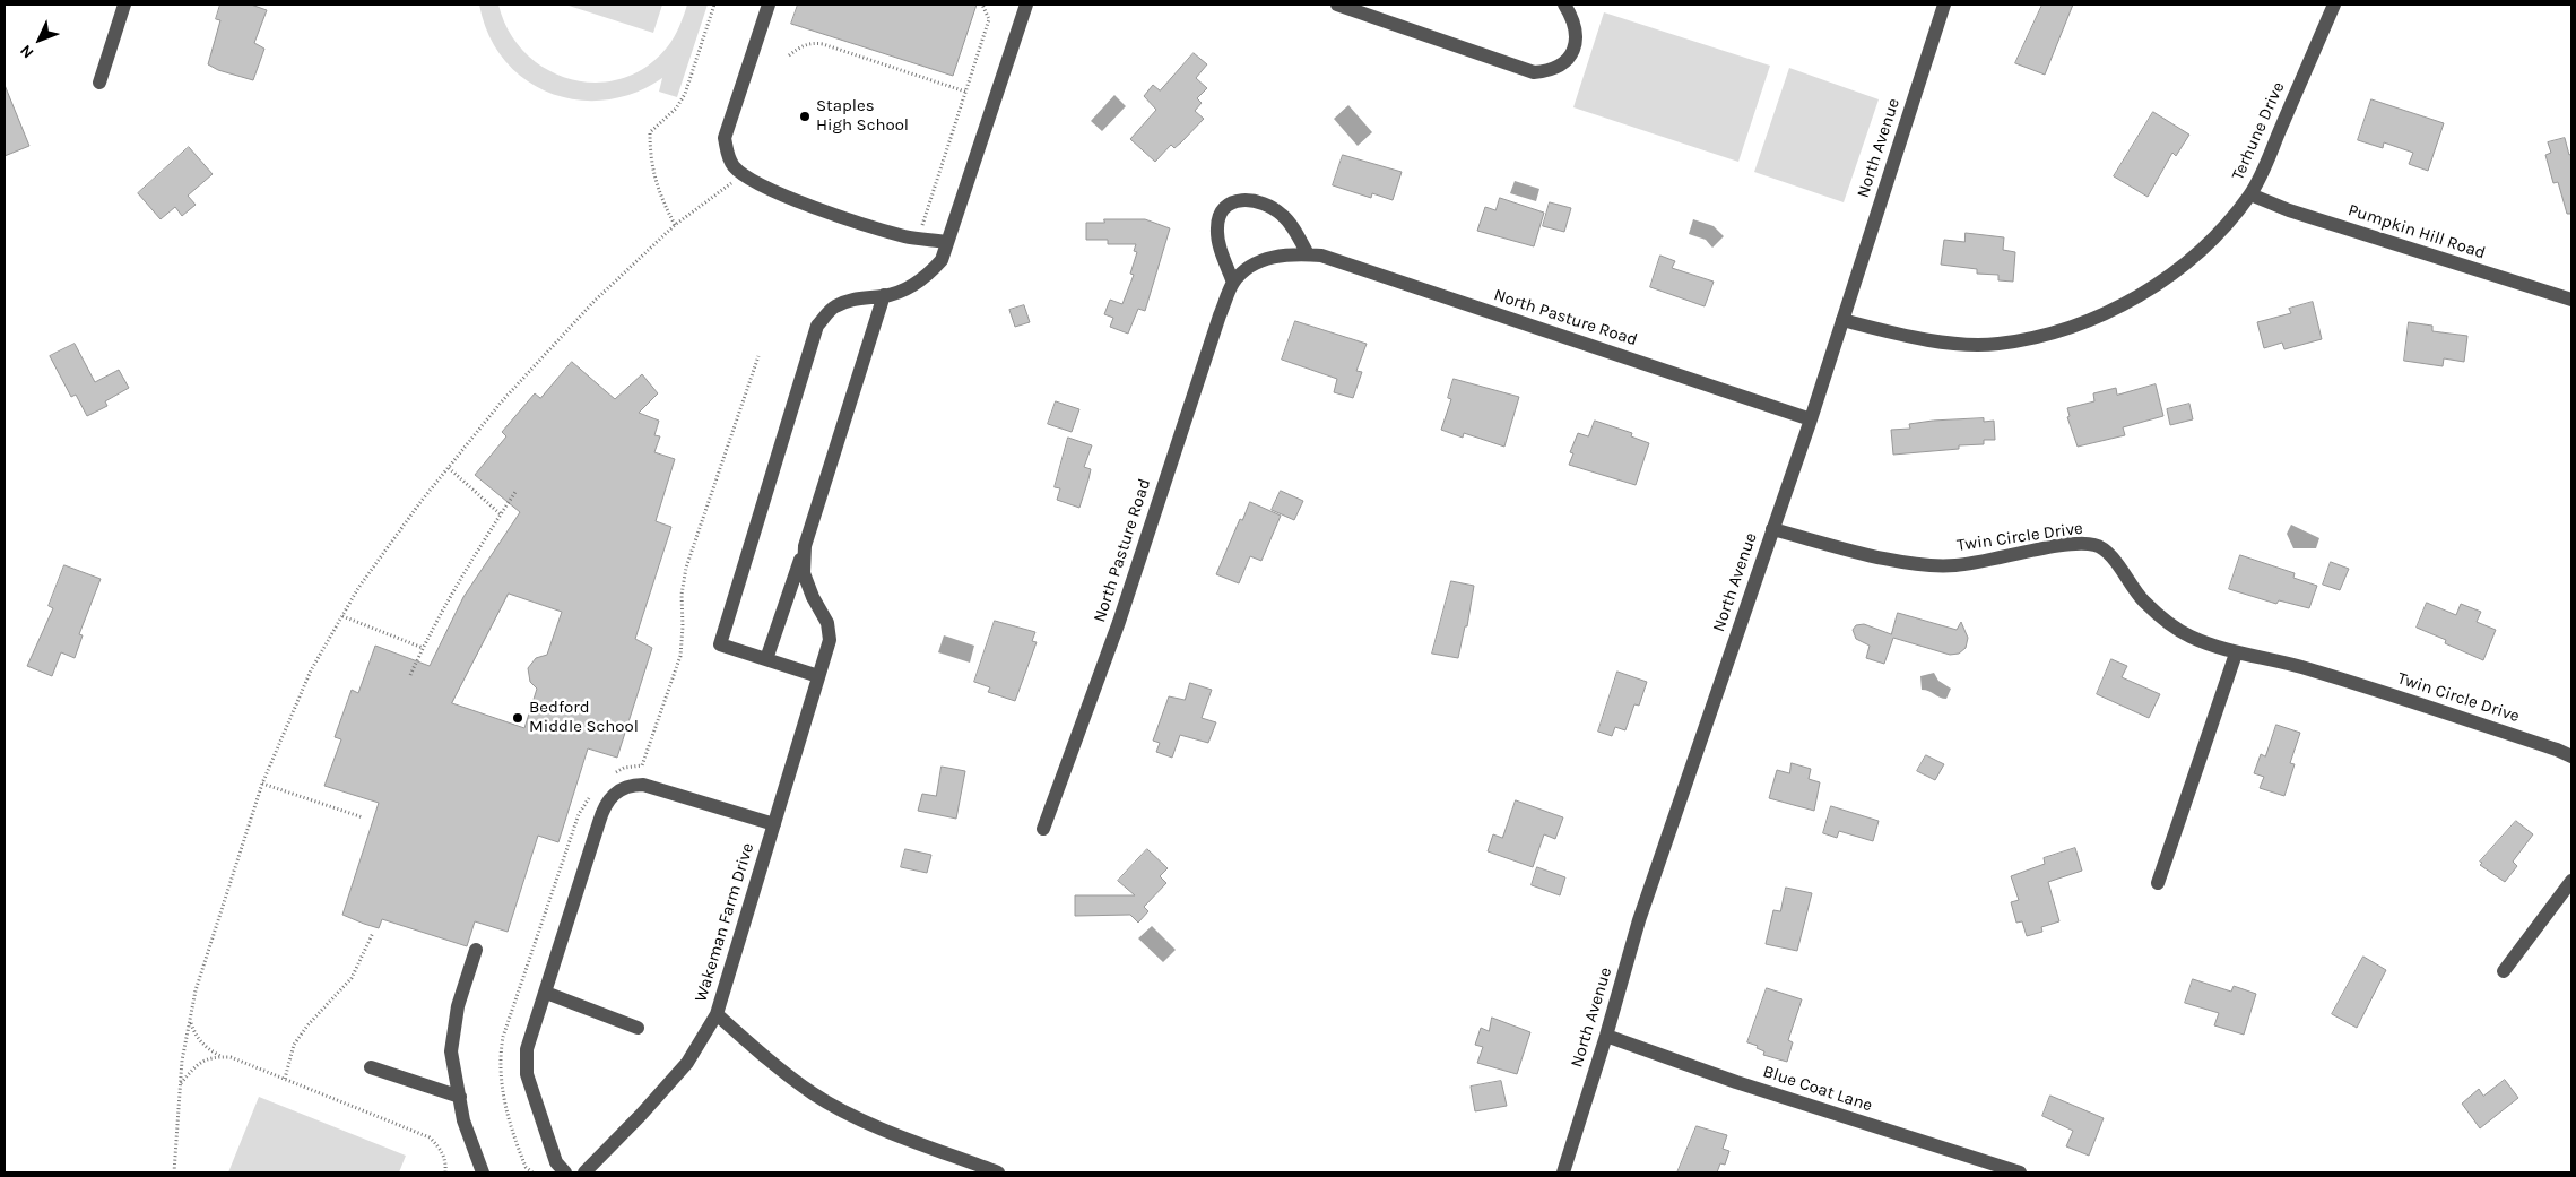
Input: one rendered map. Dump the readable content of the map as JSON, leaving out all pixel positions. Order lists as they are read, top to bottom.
{
  "streets": {
    "street": [
      "Terhune Drive",
      "North Avenue",
      "Pumpkin Hill Road",
      "North Pasture Road",
      "Twin Circle Drive",
      "Wakeman Farm Drive",
      "Blue Coat Lane"
    ]
  },
  "crossings": [
    ["Terhune Drive", "North Avenue"],
    ["Terhune Drive", "Pumpkin Hill Road"],
    ["North Avenue", "North Pasture Road"],
    ["North Avenue", "Twin Circle Drive"],
    ["North Avenue", "Blue Coat Lane"]
  ],
  "places": ["Staples High School", "Bedford Middle School"],
  "north": "bottom left"
}
